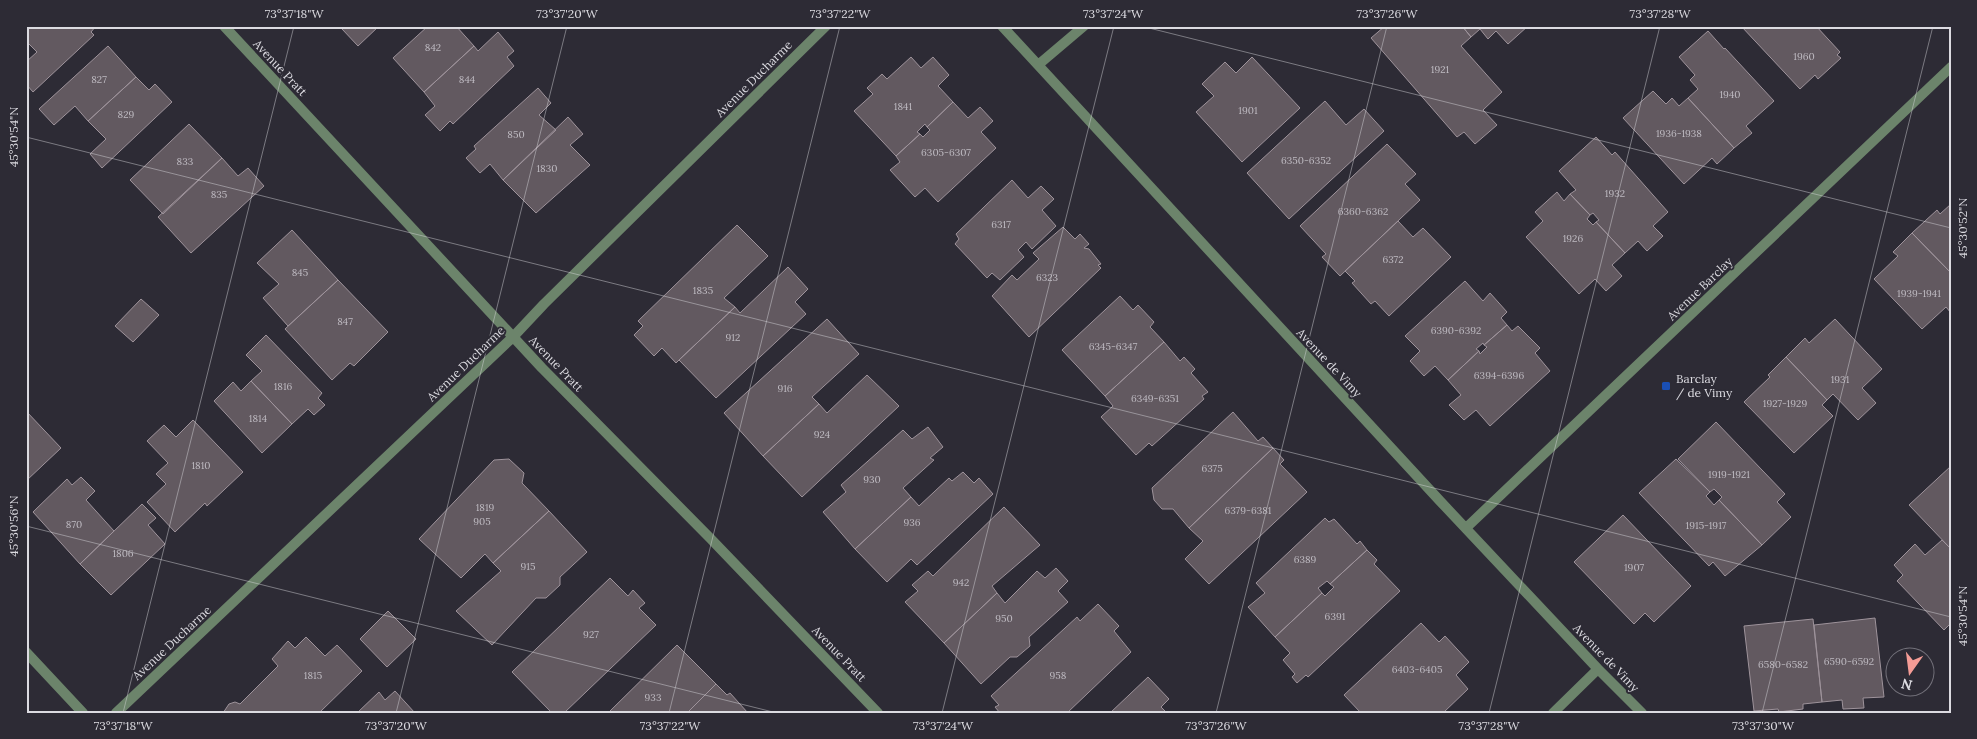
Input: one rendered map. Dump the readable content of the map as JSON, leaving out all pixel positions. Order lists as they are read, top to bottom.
{
  "streets": {
    "street": [
      "Avenue Pratt",
      "Avenue Ducharme",
      "Avenue Barclay",
      "Avenue de Vimy"
    ]
  },
  "crossings": [
    ["Avenue Pratt", "Avenue Ducharme"],
    ["Avenue Barclay", "Avenue de Vimy"]
  ],
  "places": {
    "transit": ["Barclay / de Vimy"]
  },
  "house_numbers": [
    "842",
    "1960",
    "1921",
    "827",
    "844",
    "1940",
    "1841",
    "1901",
    "829",
    "1936-1938",
    "850",
    "6305-6307",
    "6350-6352",
    "833",
    "1830",
    "1932",
    "835",
    "6360-6362",
    "6317",
    "1926",
    "6372",
    "845",
    "6323",
    "1835",
    "1939-1941",
    "847",
    "6390-6392",
    "912",
    "6345-6347",
    "6394-6396",
    "1931",
    "1816",
    "916",
    "6349-6351",
    "1927-1929",
    "1814",
    "924",
    "1810",
    "6375",
    "1919-1921",
    "930",
    "1819",
    "6379-6381",
    "905",
    "936",
    "870",
    "1915-1917",
    "1806",
    "6389",
    "915",
    "1907",
    "942",
    "6391",
    "950",
    "927",
    "6590-6592",
    "6580-6582",
    "6403-6405",
    "1815",
    "958",
    "933"
  ],
  "north": "bottom",
  "coordinates": [
    "73°37'18\"W",
    "73°37'20\"W",
    "73°37'22\"W",
    "73°37'24\"W",
    "73°37'26\"W",
    "73°37'28\"W",
    "45°30'54\"N",
    "45°30'52\"N",
    "45°30'56\"N",
    "73°37'30\"W"
  ]
}
